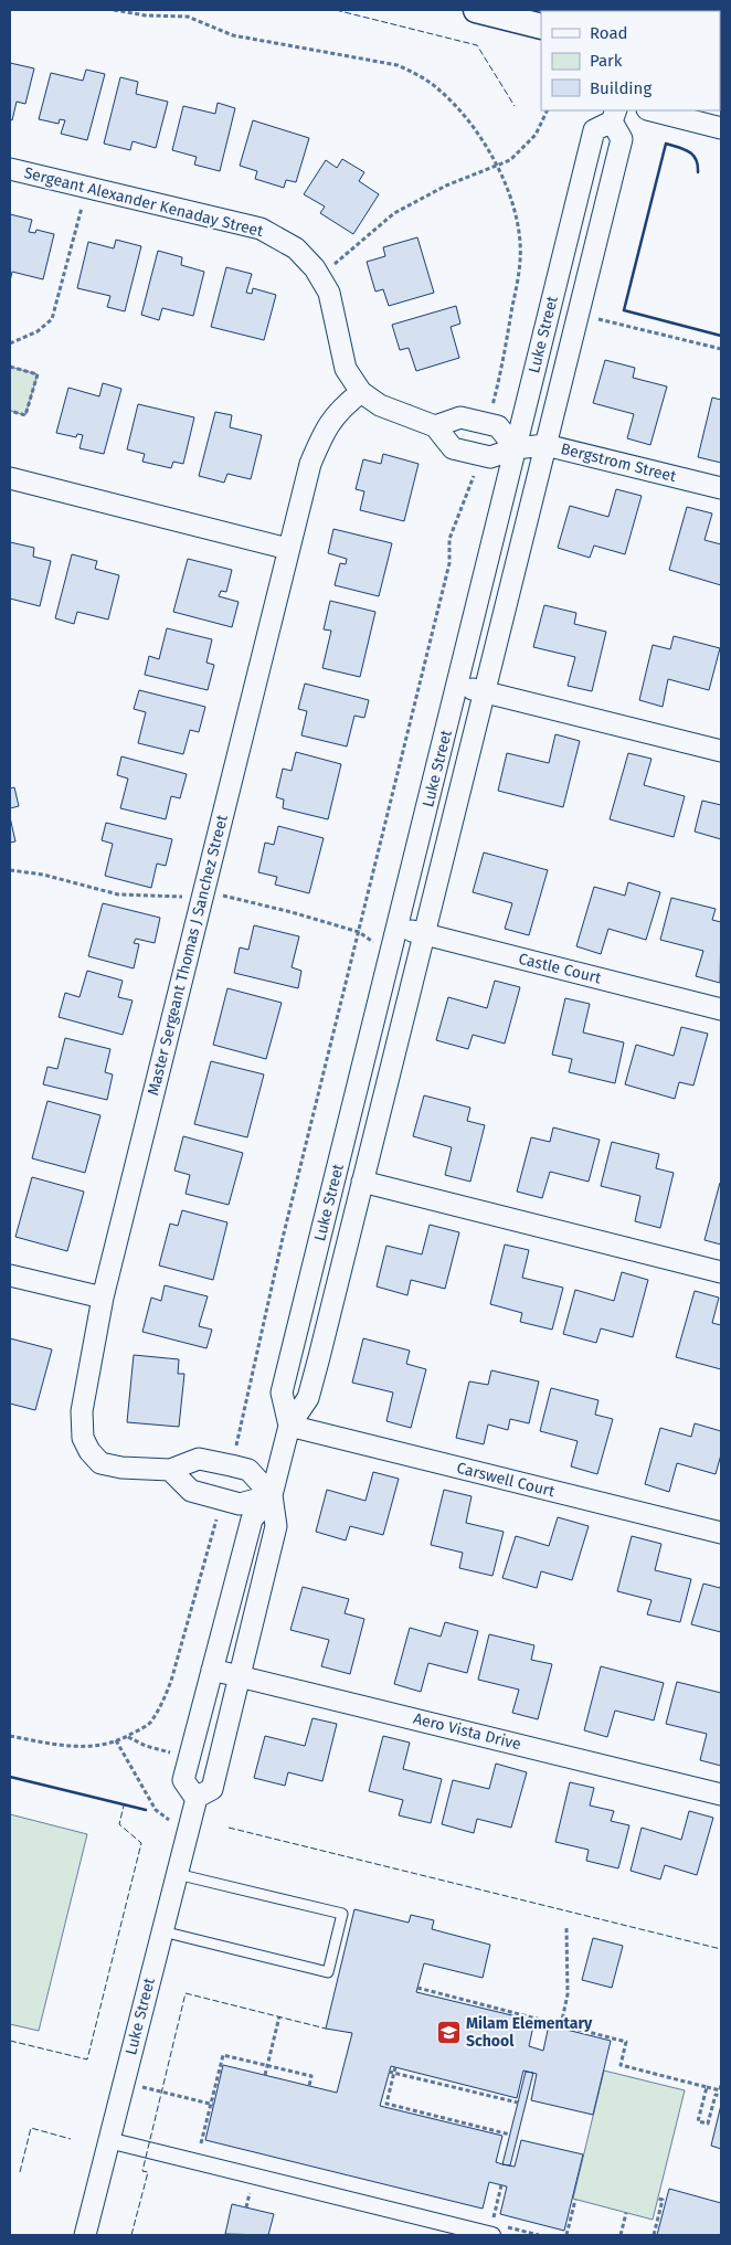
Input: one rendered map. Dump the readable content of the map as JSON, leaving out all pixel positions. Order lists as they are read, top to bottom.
{
  "streets": {
    "street": [
      "Sergeant Alexander Kenaday Street",
      "Luke Street",
      "Bergstrom Street",
      "Master Sergeant Thomas J Sanchez Street",
      "Castle Court",
      "Carswell Court",
      "Aero Vista Drive"
    ]
  },
  "crossings": [
    ["Sergeant Alexander Kenaday Street", "Master Sergeant Thomas J Sanchez Street"],
    ["Luke Street", "Bergstrom Street"],
    ["Luke Street", "Master Sergeant Thomas J Sanchez Street"],
    ["Luke Street", "Castle Court"],
    ["Luke Street", "Carswell Court"],
    ["Luke Street", "Aero Vista Drive"]
  ],
  "places": {
    "school or university": ["Milam Elementary School"]
  },
  "legend": ["Road", "Park", "Building"]
}
